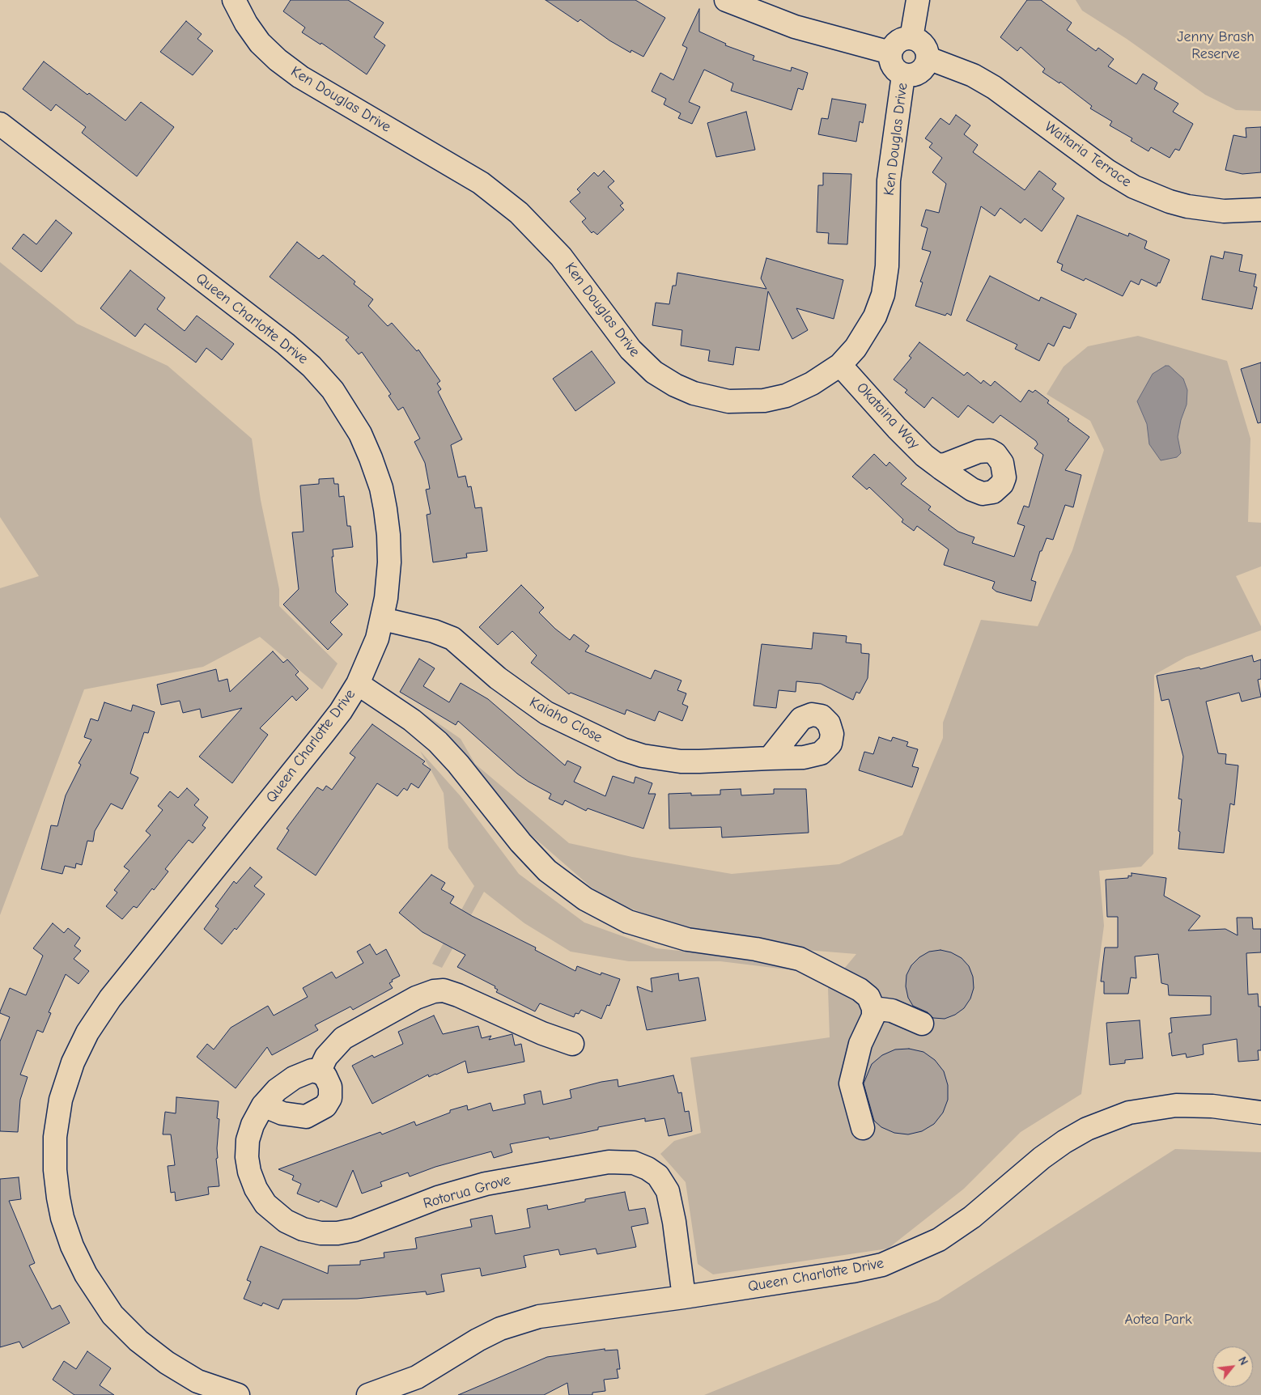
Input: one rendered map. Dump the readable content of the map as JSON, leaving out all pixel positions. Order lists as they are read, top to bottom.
{
  "streets": {
    "street": [
      "Ken Douglas Drive",
      "Waitaria Terrace",
      "Queen Charlotte Drive",
      "Okataina Way",
      "Kaiaho Close",
      "Rotorua Grove"
    ]
  },
  "crossings": [
    ["Ken Douglas Drive", "Waitaria Terrace"],
    ["Ken Douglas Drive", "Okataina Way"],
    ["Queen Charlotte Drive", "Kaiaho Close"],
    ["Queen Charlotte Drive", "Rotorua Grove"]
  ],
  "parks": ["Jenny Brash Reserve", "Aotea Park"],
  "north": "top right"
}
